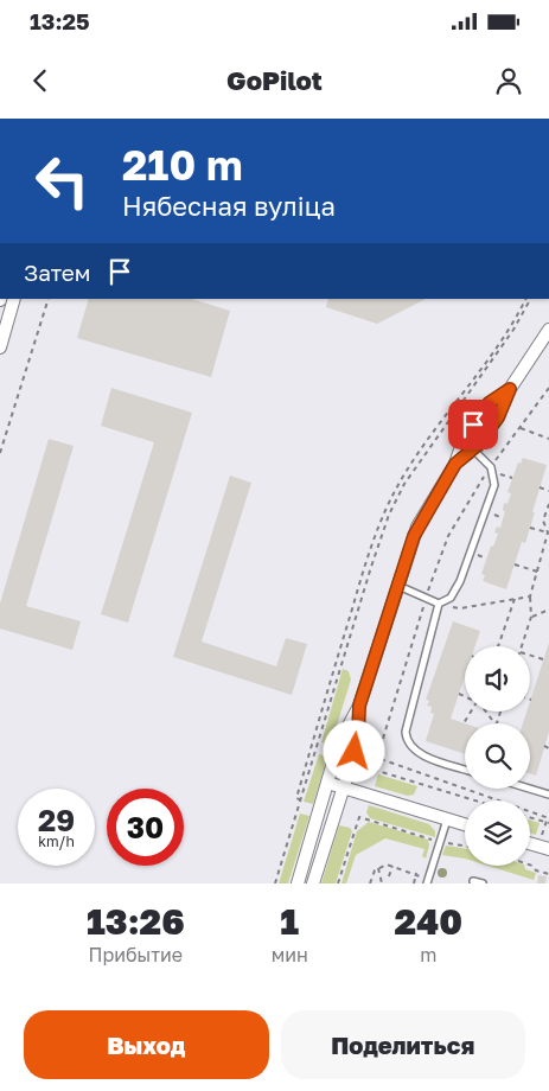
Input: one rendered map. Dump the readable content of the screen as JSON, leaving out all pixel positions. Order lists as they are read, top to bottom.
{
  "page": {
    "status": "13:25",
    "header": "GoPilot",
    "turn": ["210 m", "Нябесная вуліца"],
    "then": "Затем",
    "speed": "29 km/h",
    "limit": "30",
    "eta": [
      "13:26",
      "Прибытие",
      "1",
      "мин",
      "240",
      "m"
    ],
    "buttons": ["Выход", "Поделиться"]
  }
}
